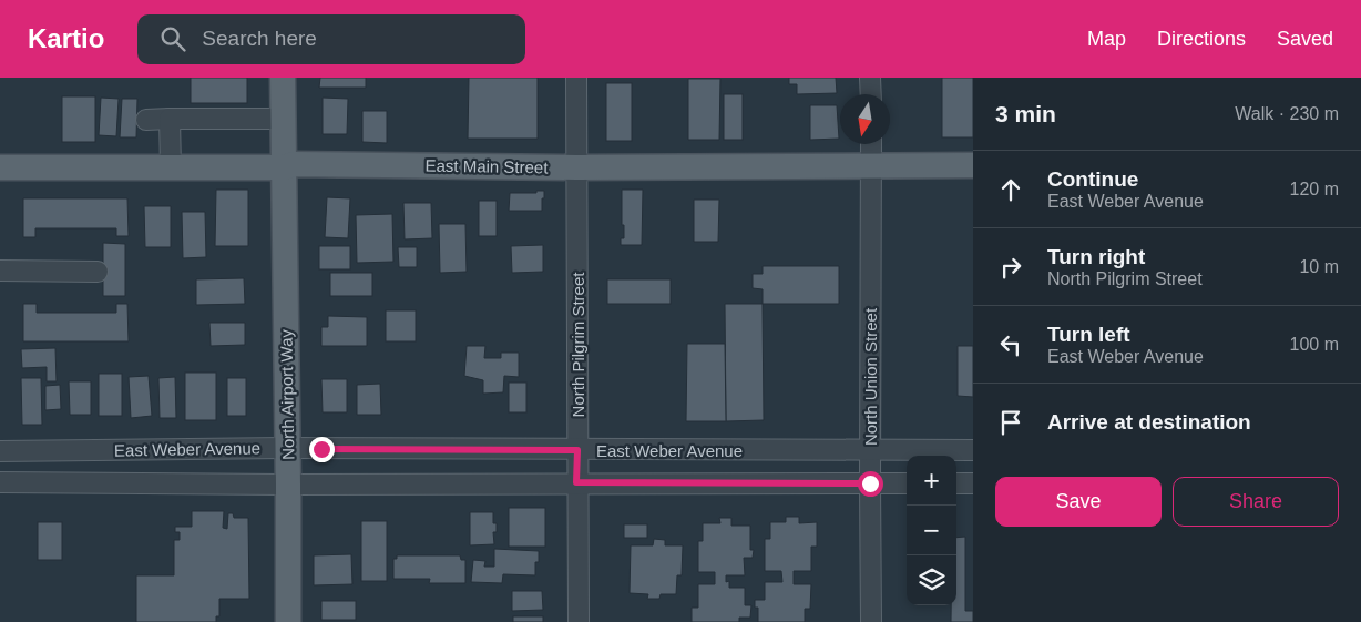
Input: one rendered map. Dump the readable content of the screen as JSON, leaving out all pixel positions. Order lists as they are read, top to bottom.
{
  "streets": {
    "main road": ["East Main Street", "North Airport Way"],
    "street": ["North Pilgrim Street", "North Union Street", "East Weber Avenue"]
  },
  "crossings": [
    ["East Main Street", "North Pilgrim Street"],
    ["East Main Street", "North Union Street"],
    ["East Main Street", "North Airport Way"],
    ["North Pilgrim Street", "East Weber Avenue"],
    ["North Union Street", "East Weber Avenue"],
    ["North Airport Way", "East Weber Avenue"]
  ],
  "north": "bottom",
  "page": {
    "header": "Kartio",
    "search": "Search here",
    "nav": ["Map", "Directions", "Saved"],
    "heading": ["3 min", "Walk · 230 m"],
    "list": [
      ["Continue", "East Weber Avenue", "120 m"],
      ["Turn right", "North Pilgrim Street", "10 m"],
      ["Turn left", "East Weber Avenue", "100 m"],
      "Arrive at destination"
    ],
    "map_buttons": ["+", "−"],
    "buttons": ["Save", "Share"]
  }
}
